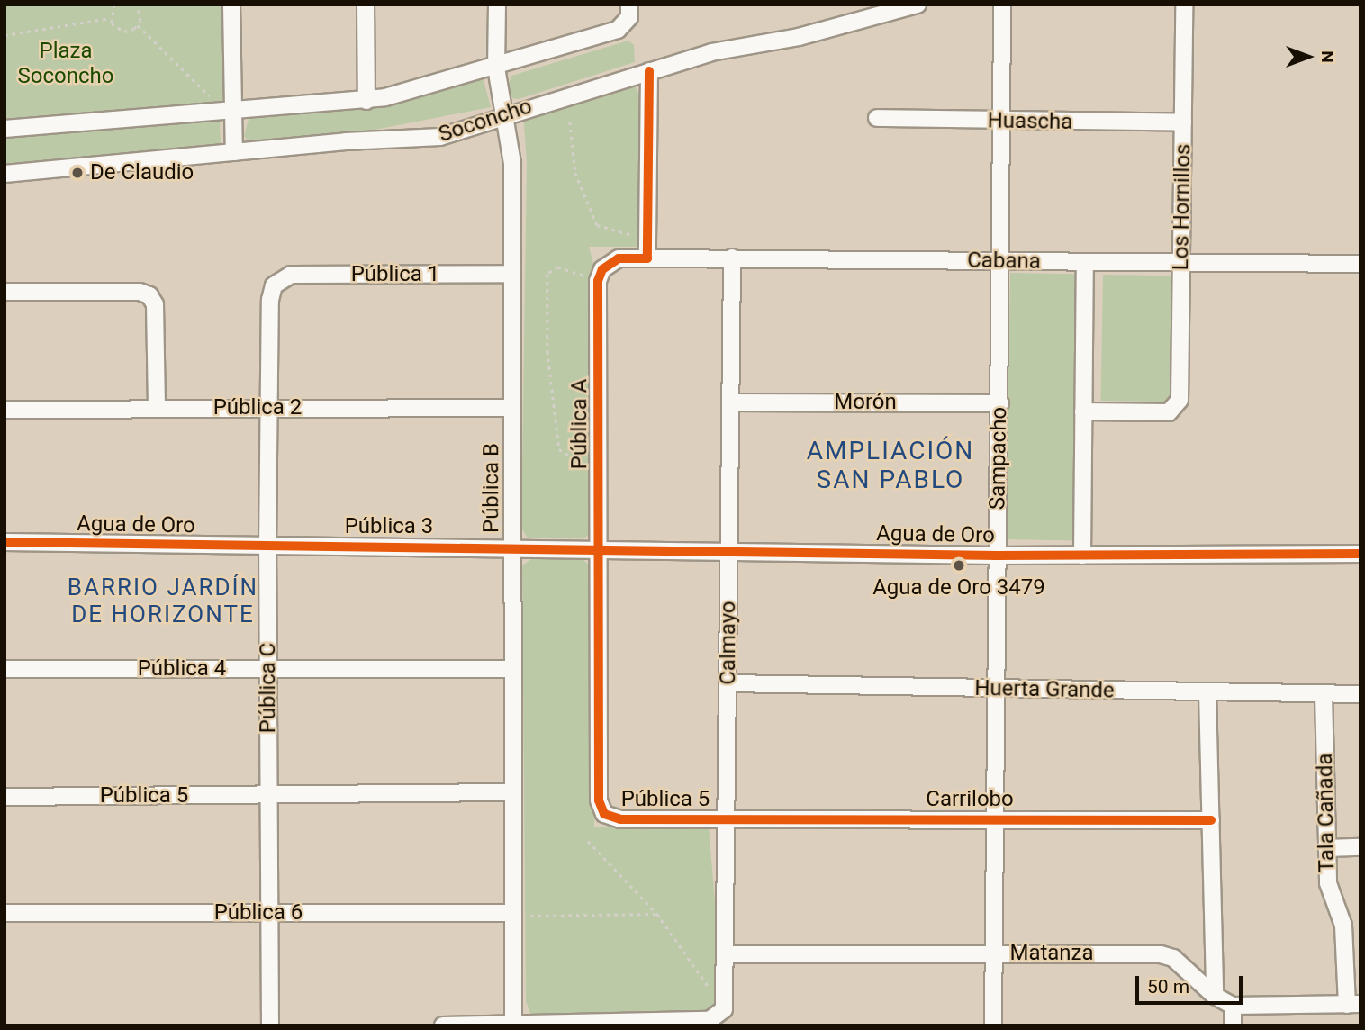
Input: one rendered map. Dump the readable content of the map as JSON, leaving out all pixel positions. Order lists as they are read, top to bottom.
{
  "streets": {
    "street": [
      "Soconcho",
      "Huascha",
      "Los Hornillos",
      "Cabana",
      "Pública 1",
      "Morón",
      "Pública 2",
      "Pública A",
      "Sampacho",
      "Pública B",
      "Agua de Oro",
      "Pública 3",
      "Calmayo",
      "Pública 4",
      "Pública C",
      "Huerta Grande",
      "Pública 5",
      "Carrilobo",
      "Tala Cañada",
      "Pública 6",
      "Matanza"
    ]
  },
  "crossings": [
    ["Soconcho", "Pública B"],
    ["Huascha", "Los Hornillos"],
    ["Huascha", "Sampacho"],
    ["Los Hornillos", "Cabana"],
    ["Cabana", "Sampacho"],
    ["Cabana", "Calmayo"],
    ["Pública 1", "Pública B"],
    ["Pública 1", "Pública C"],
    ["Morón", "Sampacho"],
    ["Morón", "Calmayo"],
    ["Pública 2", "Pública B"],
    ["Pública 2", "Pública C"],
    ["Pública A", "Agua de Oro"],
    ["Pública A", "Pública 5"],
    ["Sampacho", "Agua de Oro"],
    ["Sampacho", "Huerta Grande"],
    ["Sampacho", "Carrilobo"],
    ["Sampacho", "Matanza"],
    ["Pública B", "Agua de Oro"],
    ["Pública B", "Pública 3"],
    ["Pública B", "Pública 4"],
    ["Pública B", "Pública 5"],
    ["Pública B", "Pública 6"],
    ["Agua de Oro", "Pública 3"],
    ["Agua de Oro", "Calmayo"],
    ["Agua de Oro", "Pública C"],
    ["Pública 3", "Pública C"],
    ["Calmayo", "Huerta Grande"],
    ["Calmayo", "Pública 5"],
    ["Calmayo", "Carrilobo"],
    ["Calmayo", "Matanza"],
    ["Pública 4", "Pública C"],
    ["Pública C", "Pública 5"],
    ["Pública C", "Pública 6"],
    ["Huerta Grande", "Tala Cañada"],
    ["Pública 5", "Carrilobo"],
    ["Tala Cañada", "Matanza"]
  ],
  "districts": ["AMPLIACIÓN SAN PABLO", "BARRIO JARDÍN DE HORIZONTE"],
  "parks": ["Plaza Soconcho"],
  "places": ["De Claudio", "Agua de Oro 3479"],
  "scale_bar": "50 m",
  "north": "right"
}
